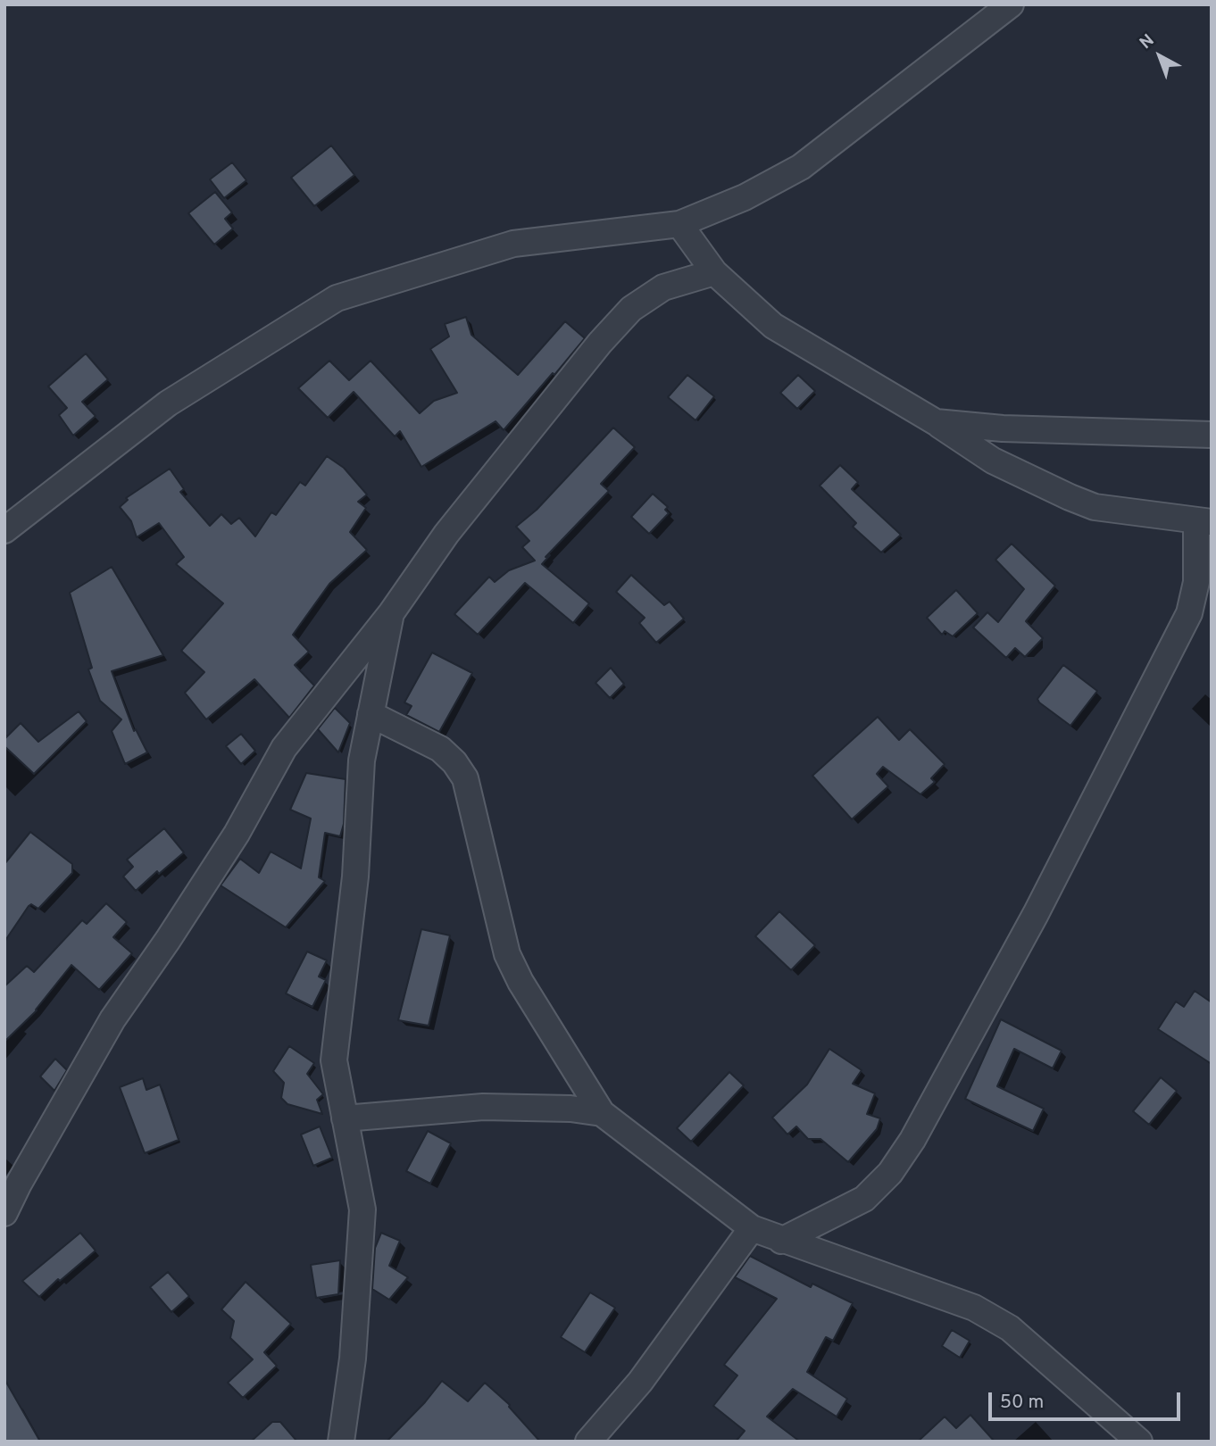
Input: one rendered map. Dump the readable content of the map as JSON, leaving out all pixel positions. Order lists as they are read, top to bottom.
{
  "scale_bar": "50 m",
  "north": "top left"
}
